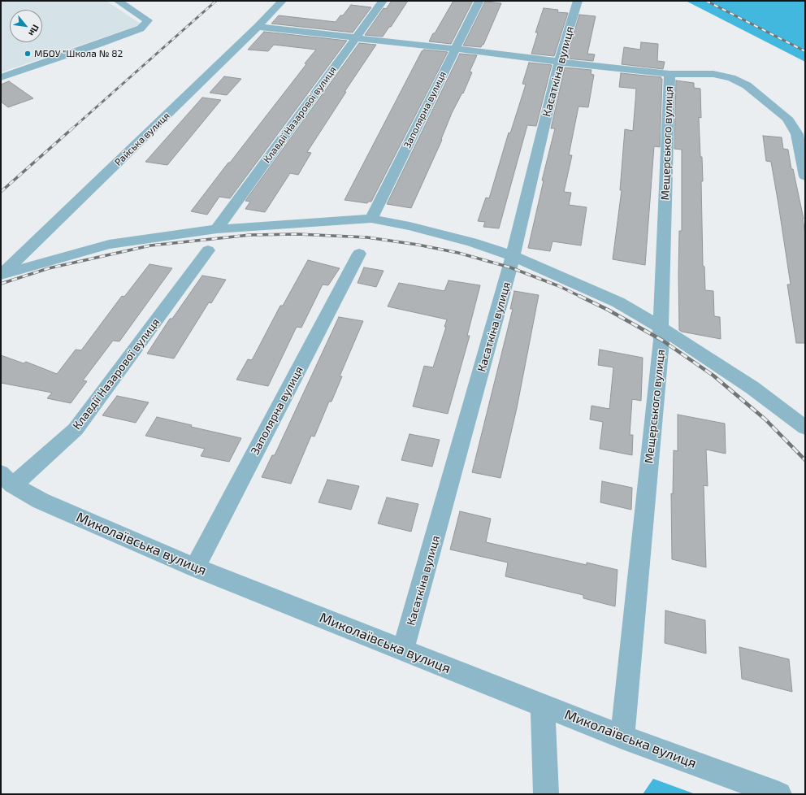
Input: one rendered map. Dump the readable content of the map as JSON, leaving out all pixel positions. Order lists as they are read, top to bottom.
{
  "streets": {
    "street": [
      "Касаткіна вулиця",
      "Заполярна вулиця",
      "Клавдії Назарової вулиця",
      "Райська вулиця",
      "Мещерського вулиця",
      "Миколаївська вулиця"
    ]
  },
  "crossings": [
    ["Касаткіна вулиця", "Миколаївська вулиця"],
    ["Заполярна вулиця", "Миколаївська вулиця"],
    ["Клавдії Назарової вулиця", "Миколаївська вулиця"],
    ["Мещерського вулиця", "Миколаївська вулиця"]
  ],
  "places": ["МБОУ \"Школа № 82"],
  "north": "bottom right"
}
